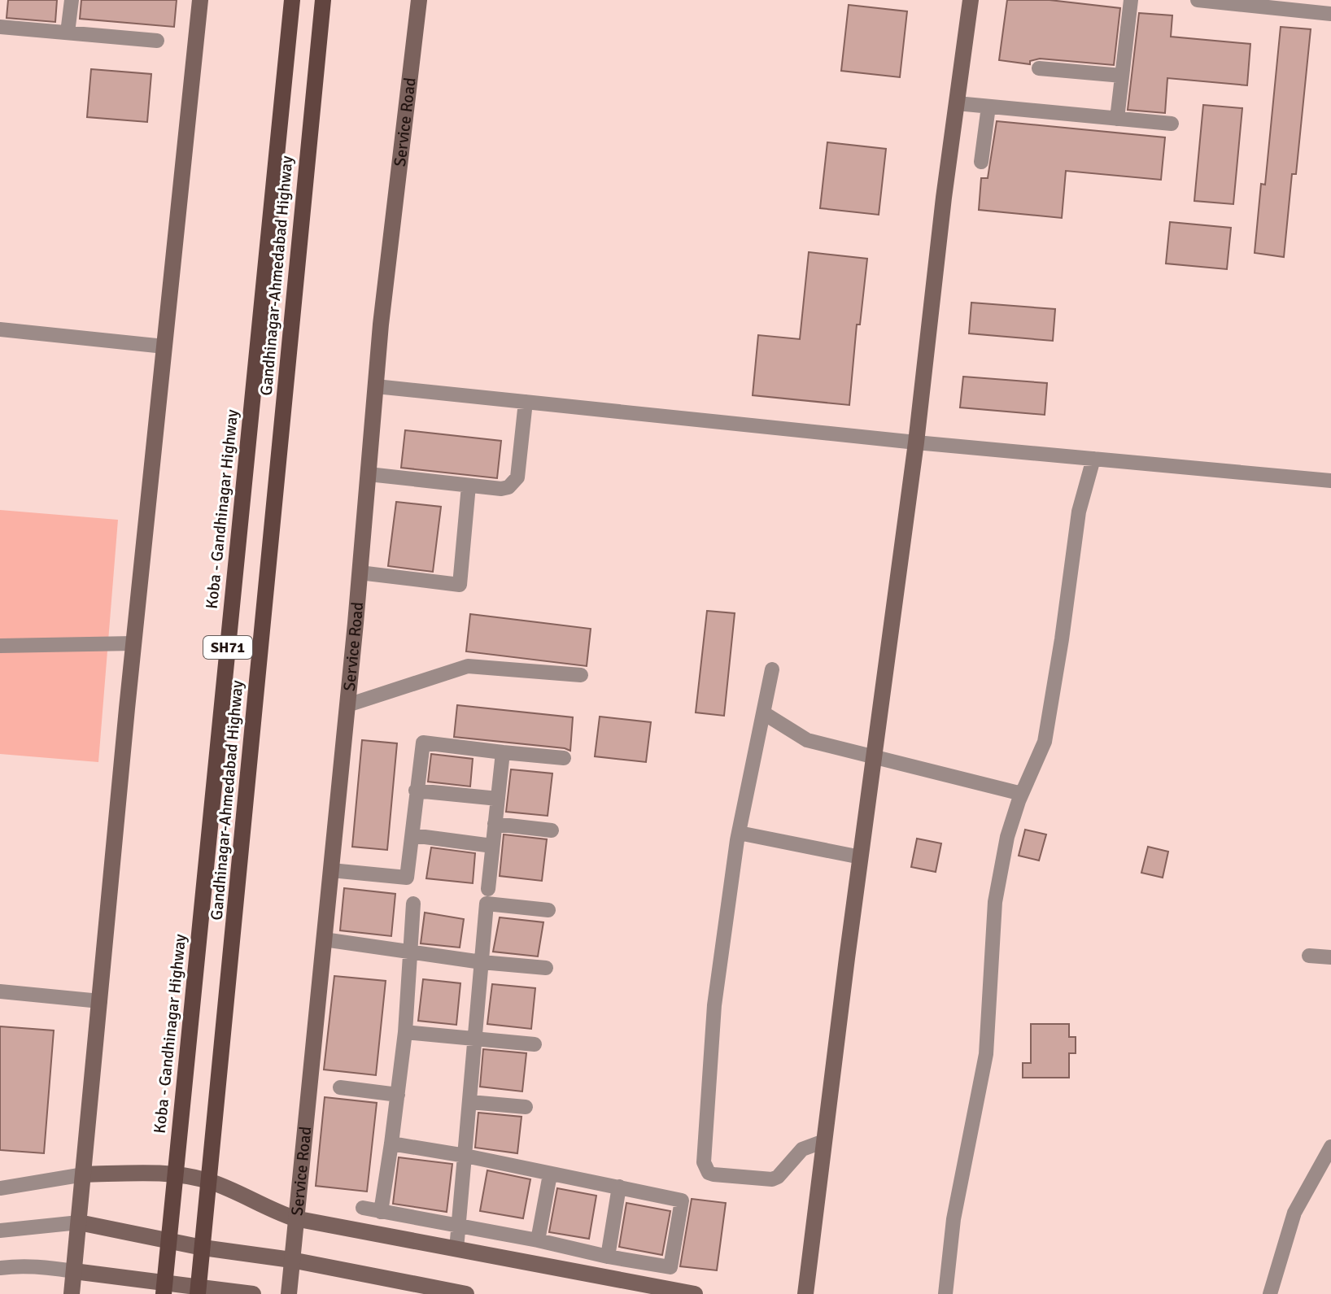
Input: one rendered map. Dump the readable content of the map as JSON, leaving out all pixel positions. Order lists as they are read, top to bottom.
{
  "streets": {
    "main road": ["Gandhinagar-Ahmedabad Highway", "Koba - Gandhinagar Highway", "SH71"],
    "street": ["Service Road"]
  }
}
